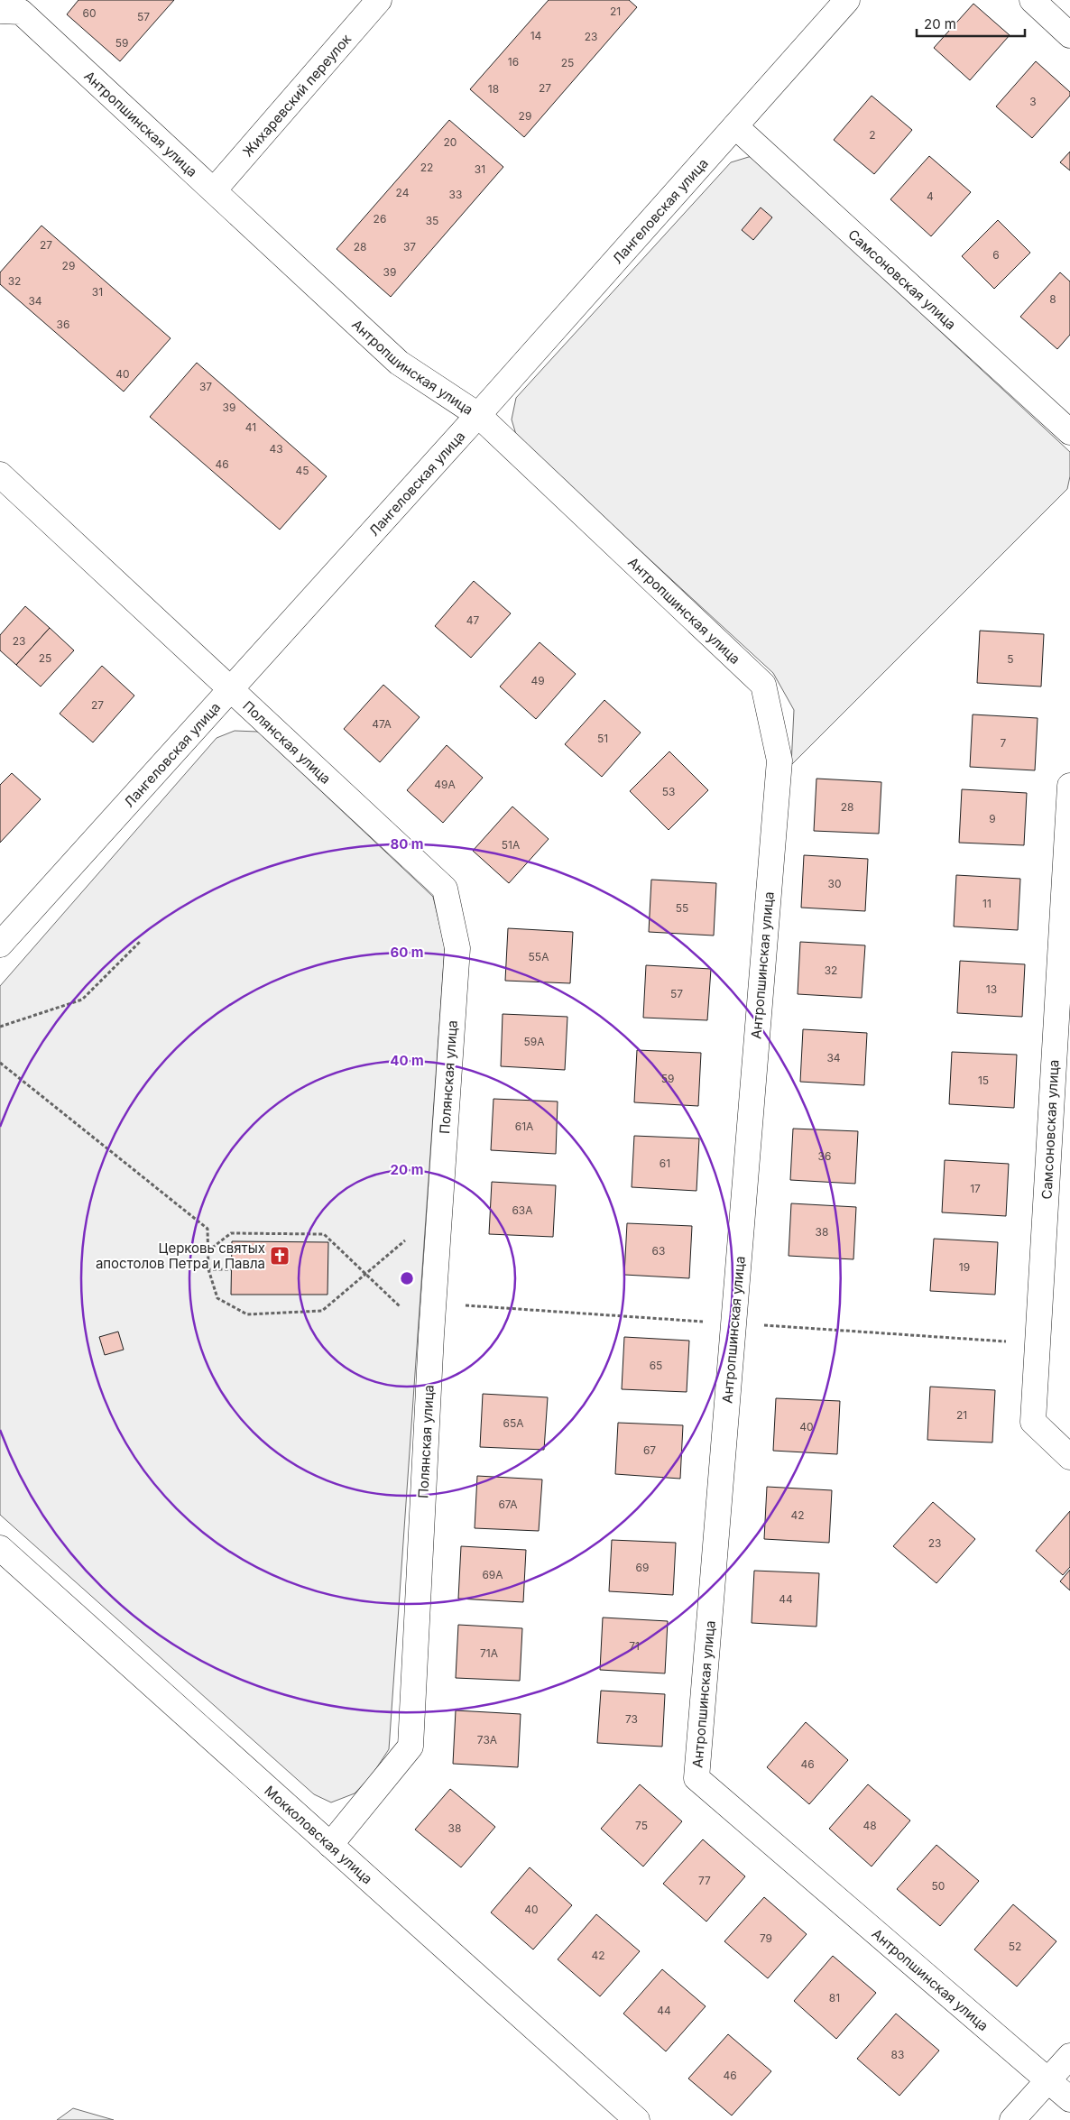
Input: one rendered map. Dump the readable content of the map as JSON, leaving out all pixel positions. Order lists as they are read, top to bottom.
{
  "streets": {
    "street": [
      "Жихаревский переулок",
      "Антропшинская улица",
      "Лангеловская улица",
      "Самсоновская улица",
      "Полянская улица",
      "Мокколовская улица"
    ]
  },
  "crossings": [
    ["Жихаревский переулок", "Антропшинская улица"],
    ["Антропшинская улица", "Лангеловская улица"],
    ["Лангеловская улица", "Самсоновская улица"],
    ["Лангеловская улица", "Полянская улица"],
    ["Полянская улица", "Мокколовская улица"]
  ],
  "places": {
    "church": ["Церковь святых апостолов Петра и Павла"]
  },
  "house_numbers": [
    "21",
    "60",
    "57",
    "14",
    "23",
    "59",
    "16",
    "25",
    "27",
    "18",
    "3",
    "29",
    "2",
    "20",
    "22",
    "31",
    "24",
    "33",
    "4",
    "26",
    "35",
    "27",
    "28",
    "37",
    "6",
    "29",
    "39",
    "32",
    "31",
    "8",
    "34",
    "36",
    "40",
    "37",
    "39",
    "41",
    "43",
    "46",
    "45",
    "47",
    "23",
    "25",
    "5",
    "49",
    "27",
    "47А",
    "51",
    "7",
    "49А",
    "53",
    "28",
    "9",
    "51А",
    "30",
    "11",
    "55",
    "55А",
    "32",
    "13",
    "57",
    "59А",
    "34",
    "59",
    "15",
    "61А",
    "36",
    "61",
    "17",
    "63А",
    "38",
    "63",
    "19",
    "65",
    "21",
    "65А",
    "40",
    "67",
    "67А",
    "42",
    "23",
    "69",
    "69А",
    "44",
    "71",
    "71А",
    "73",
    "73А",
    "46",
    "75",
    "48",
    "38",
    "77",
    "50",
    "40",
    "79",
    "52",
    "42",
    "81",
    "44",
    "83",
    "46"
  ],
  "scale_bar": "20 m",
  "rings": [
    "80 m",
    "60 m",
    "40 m",
    "20 m"
  ]
}
